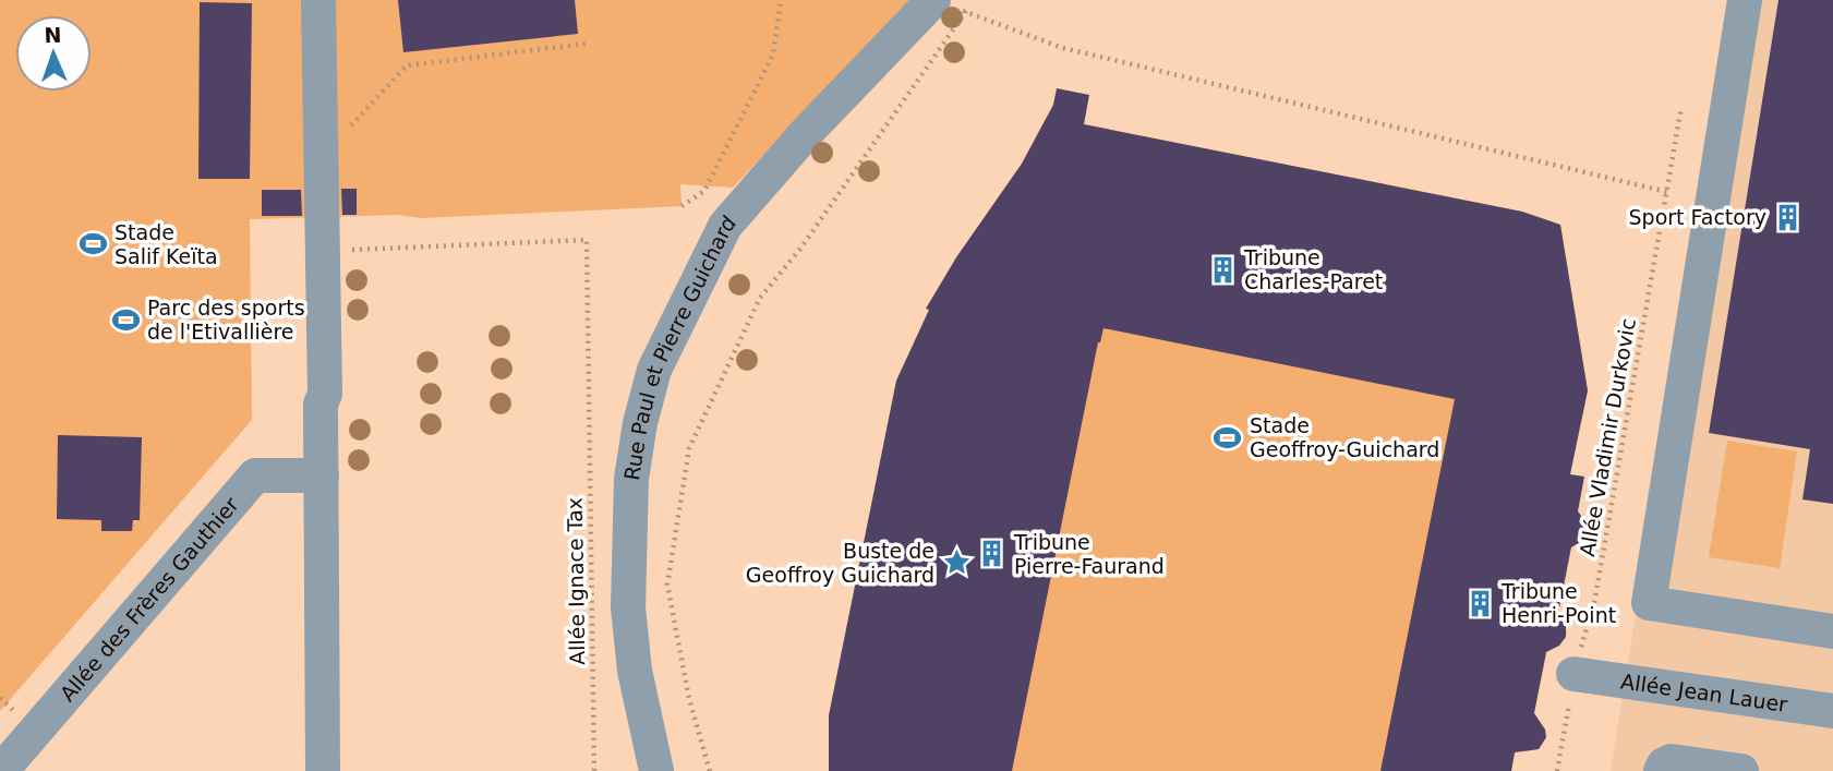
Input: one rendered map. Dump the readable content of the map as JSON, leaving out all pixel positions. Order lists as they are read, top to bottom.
{
  "streets": {
    "street": ["Rue Paul et Pierre Guichard", "Allée des Frères Gauthier", "Allée Jean Lauer"],
    "path": ["Allée Vladimir Durkovic", "Allée Ignace Tax"]
  },
  "crossings": [
    ["Allée Vladimir Durkovic", "Allée Jean Lauer"]
  ],
  "places": {
    "building": [
      "Sport Factory",
      "Tribune Charles-Paret",
      "Tribune Pierre-Faurand",
      "Tribune Henri-Point"
    ],
    "sports": ["Stade Salif Keïta", "Parc des sports de l'Etivallière", "Stade Geoffroy-Guichard"],
    "place": ["Buste de Geoffroy Guichard"]
  },
  "north": "top"
}
